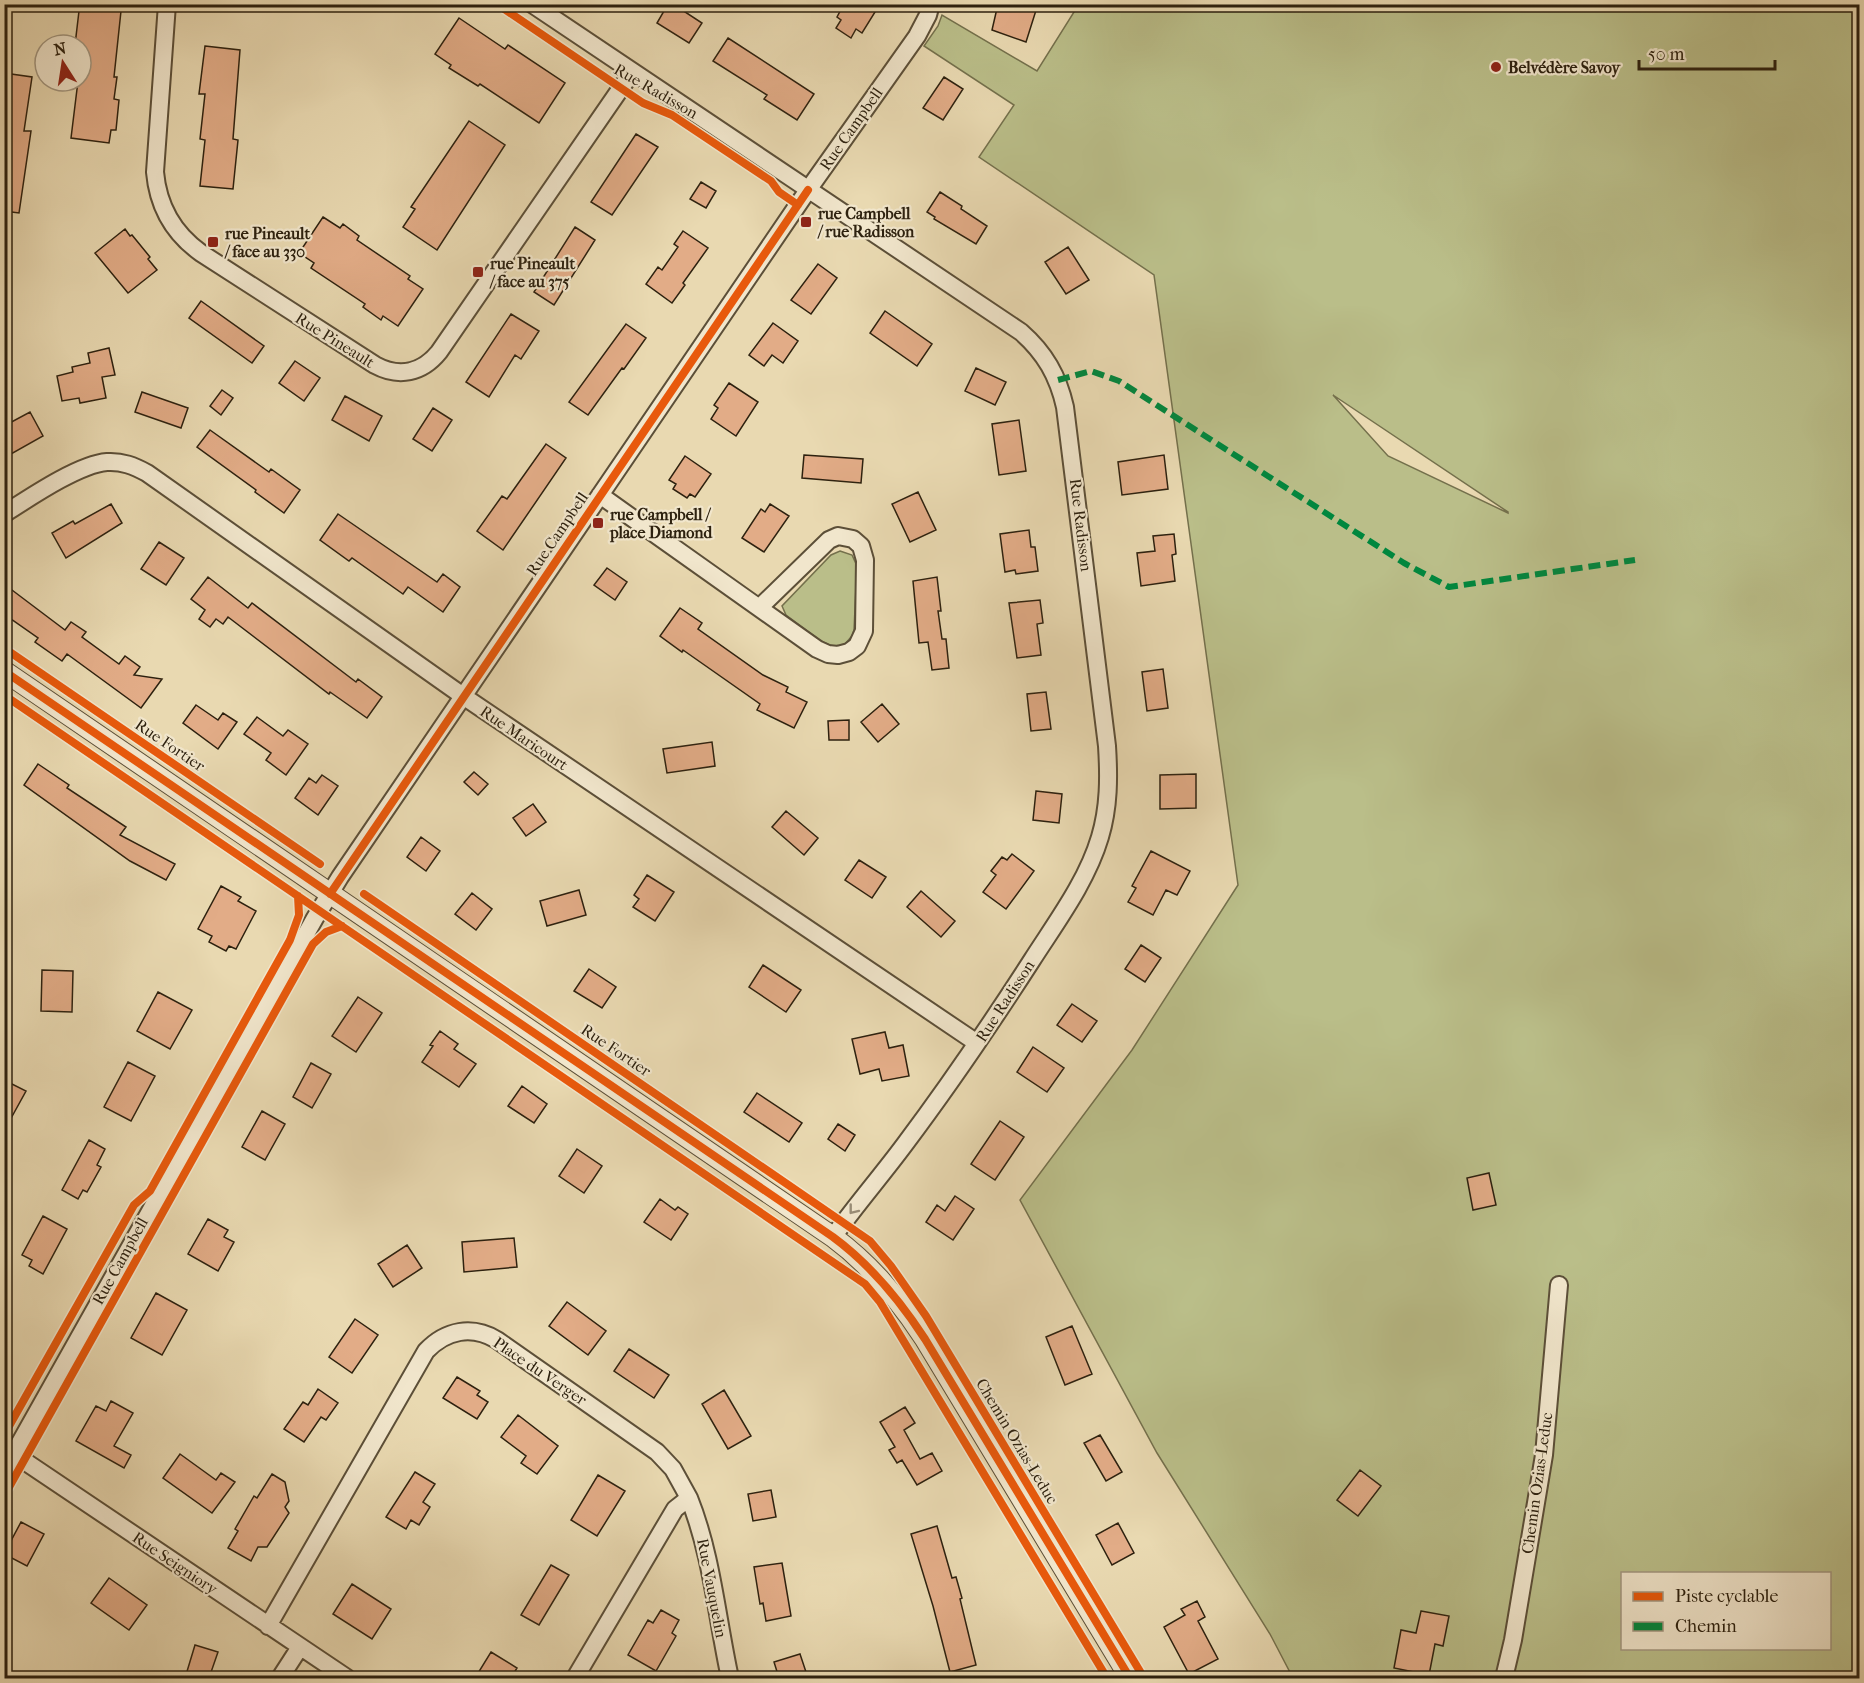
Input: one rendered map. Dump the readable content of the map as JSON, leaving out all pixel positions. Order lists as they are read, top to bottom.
{
  "streets": {
    "street": [
      "Rue Radisson",
      "Rue Campbell",
      "Rue Pineault",
      "Rue Maricourt",
      "Rue Fortier",
      "Place du Verger",
      "Chemin Ozias-Leduc",
      "Rue Seigniory",
      "Rue Vauquelin"
    ]
  },
  "crossings": [
    ["Rue Radisson", "Rue Campbell"],
    ["Rue Radisson", "Rue Pineault"],
    ["Rue Radisson", "Rue Maricourt"],
    ["Rue Radisson", "Rue Fortier"],
    ["Rue Campbell", "Rue Maricourt"],
    ["Rue Campbell", "Rue Fortier"],
    ["Rue Campbell", "Rue Seigniory"],
    ["Place du Verger", "Rue Seigniory"],
    ["Place du Verger", "Rue Vauquelin"]
  ],
  "places": {
    "other": ["Belvédère Savoy"],
    "transit": [
      "rue Campbell / rue Radisson",
      "rue Pineault / face au 330",
      "rue Pineault / face au 375",
      "rue Campbell / place Diamond"
    ]
  },
  "legend": ["Piste cyclable", "Chemin"],
  "scale_bar": "50 m",
  "north": "top"
}
